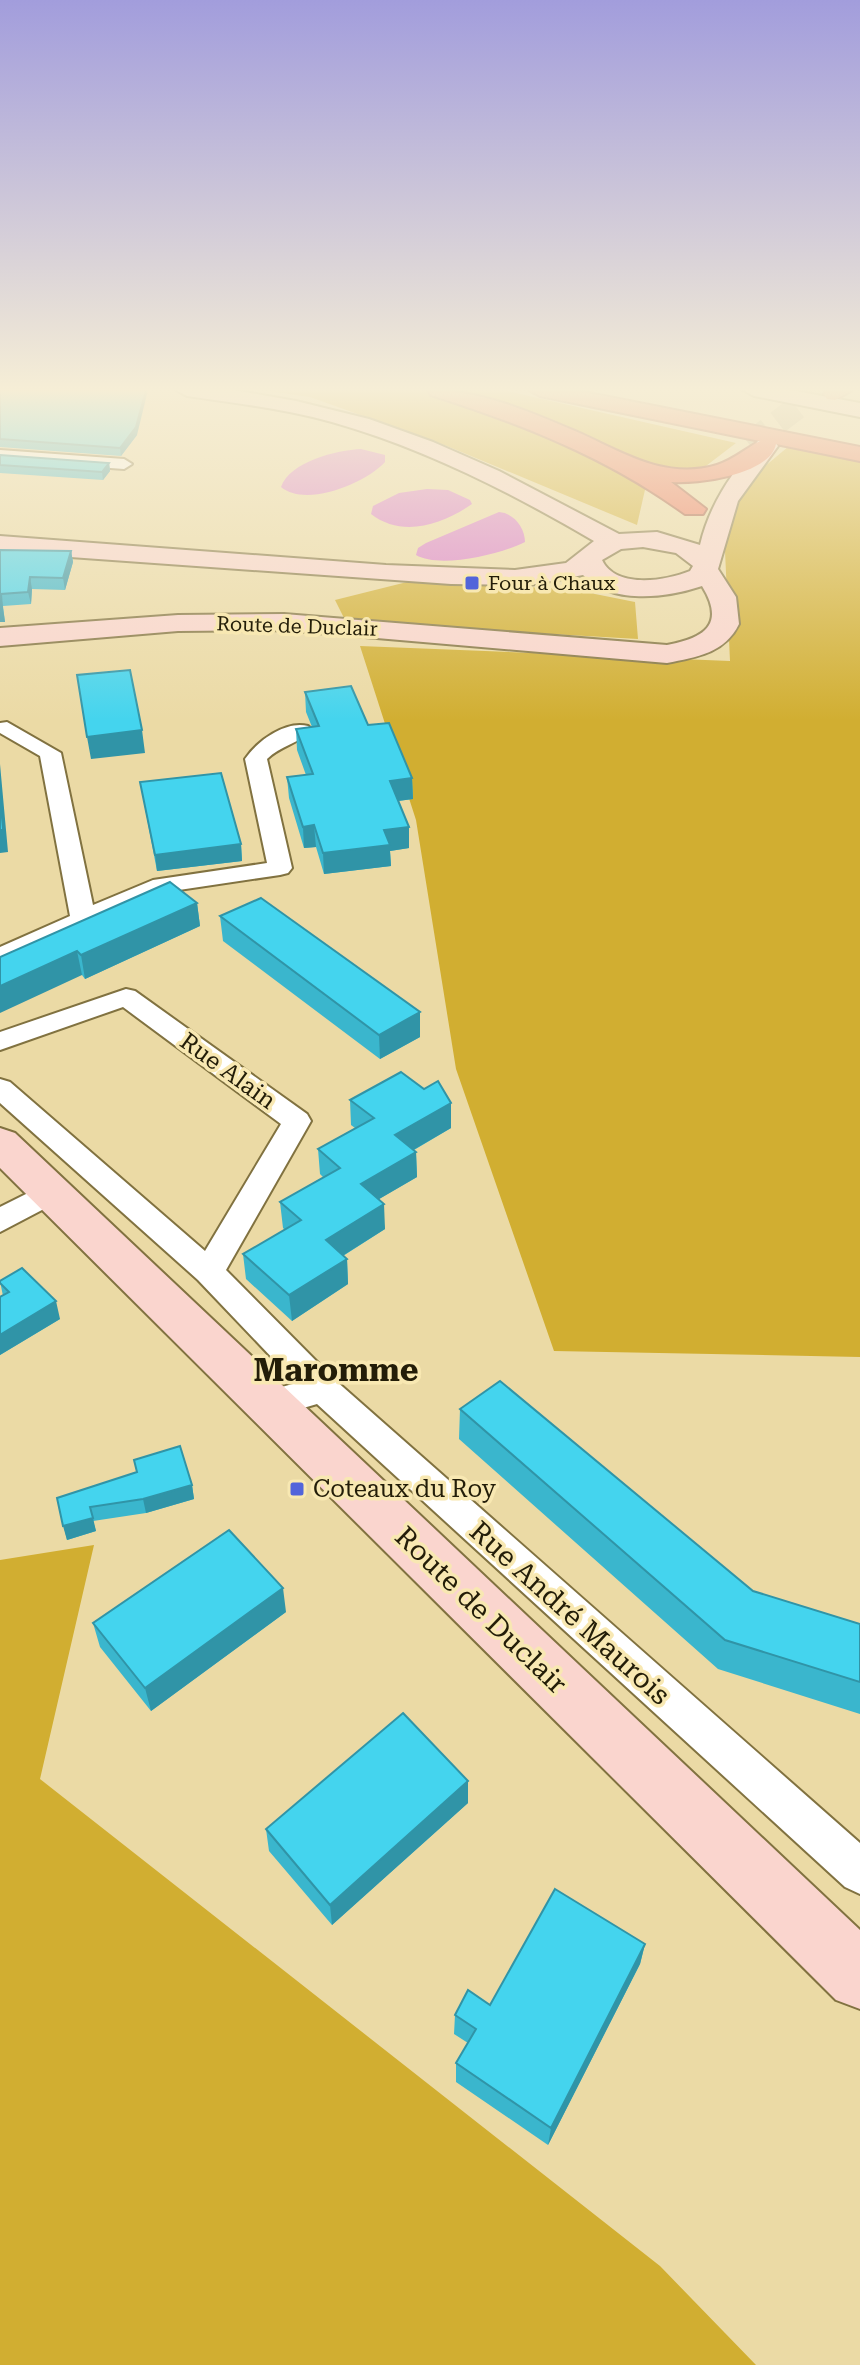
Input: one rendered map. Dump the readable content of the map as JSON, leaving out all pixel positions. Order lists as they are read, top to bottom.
{
  "streets": {
    "street": ["Route de Duclair", "Rue Alain", "Rue André Maurois"]
  },
  "crossings": [
    ["Route de Duclair", "Rue André Maurois"]
  ],
  "districts": ["Maromme"],
  "places": {
    "transit": ["Four à Chaux", "Coteaux du Roy"]
  }
}
